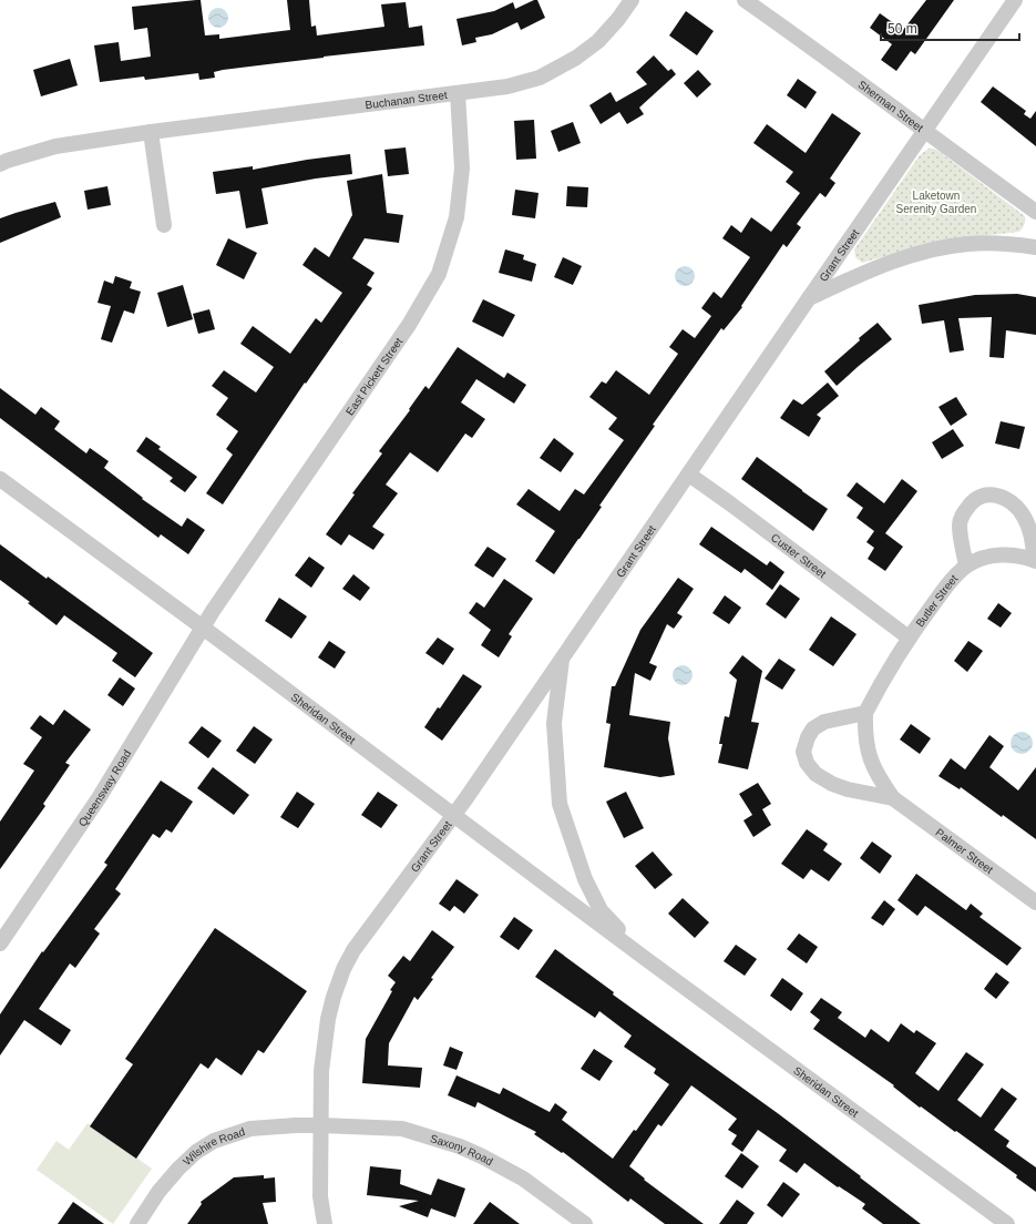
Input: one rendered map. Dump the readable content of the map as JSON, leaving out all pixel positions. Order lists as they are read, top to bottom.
{
  "streets": {
    "street": [
      "Buchanan Street",
      "Sherman Street",
      "Grant Street",
      "East Pickett Street",
      "Custer Street",
      "Butler Street",
      "Sheridan Street",
      "Queensway Road",
      "Palmer Street",
      "Wilshire Road",
      "Saxony Road"
    ]
  },
  "crossings": [
    ["Buchanan Street", "East Pickett Street"],
    ["Sherman Street", "Grant Street"],
    ["Grant Street", "Custer Street"],
    ["Grant Street", "Sheridan Street"],
    ["Grant Street", "Wilshire Road"],
    ["Grant Street", "Saxony Road"],
    ["East Pickett Street", "Sheridan Street"],
    ["East Pickett Street", "Queensway Road"],
    ["Custer Street", "Butler Street"],
    ["Custer Street", "Palmer Street"],
    ["Butler Street", "Palmer Street"],
    ["Sheridan Street", "Queensway Road"],
    ["Wilshire Road", "Saxony Road"]
  ],
  "parks": ["Laketown Serenity Garden"],
  "scale_bar": "50 m"
}
